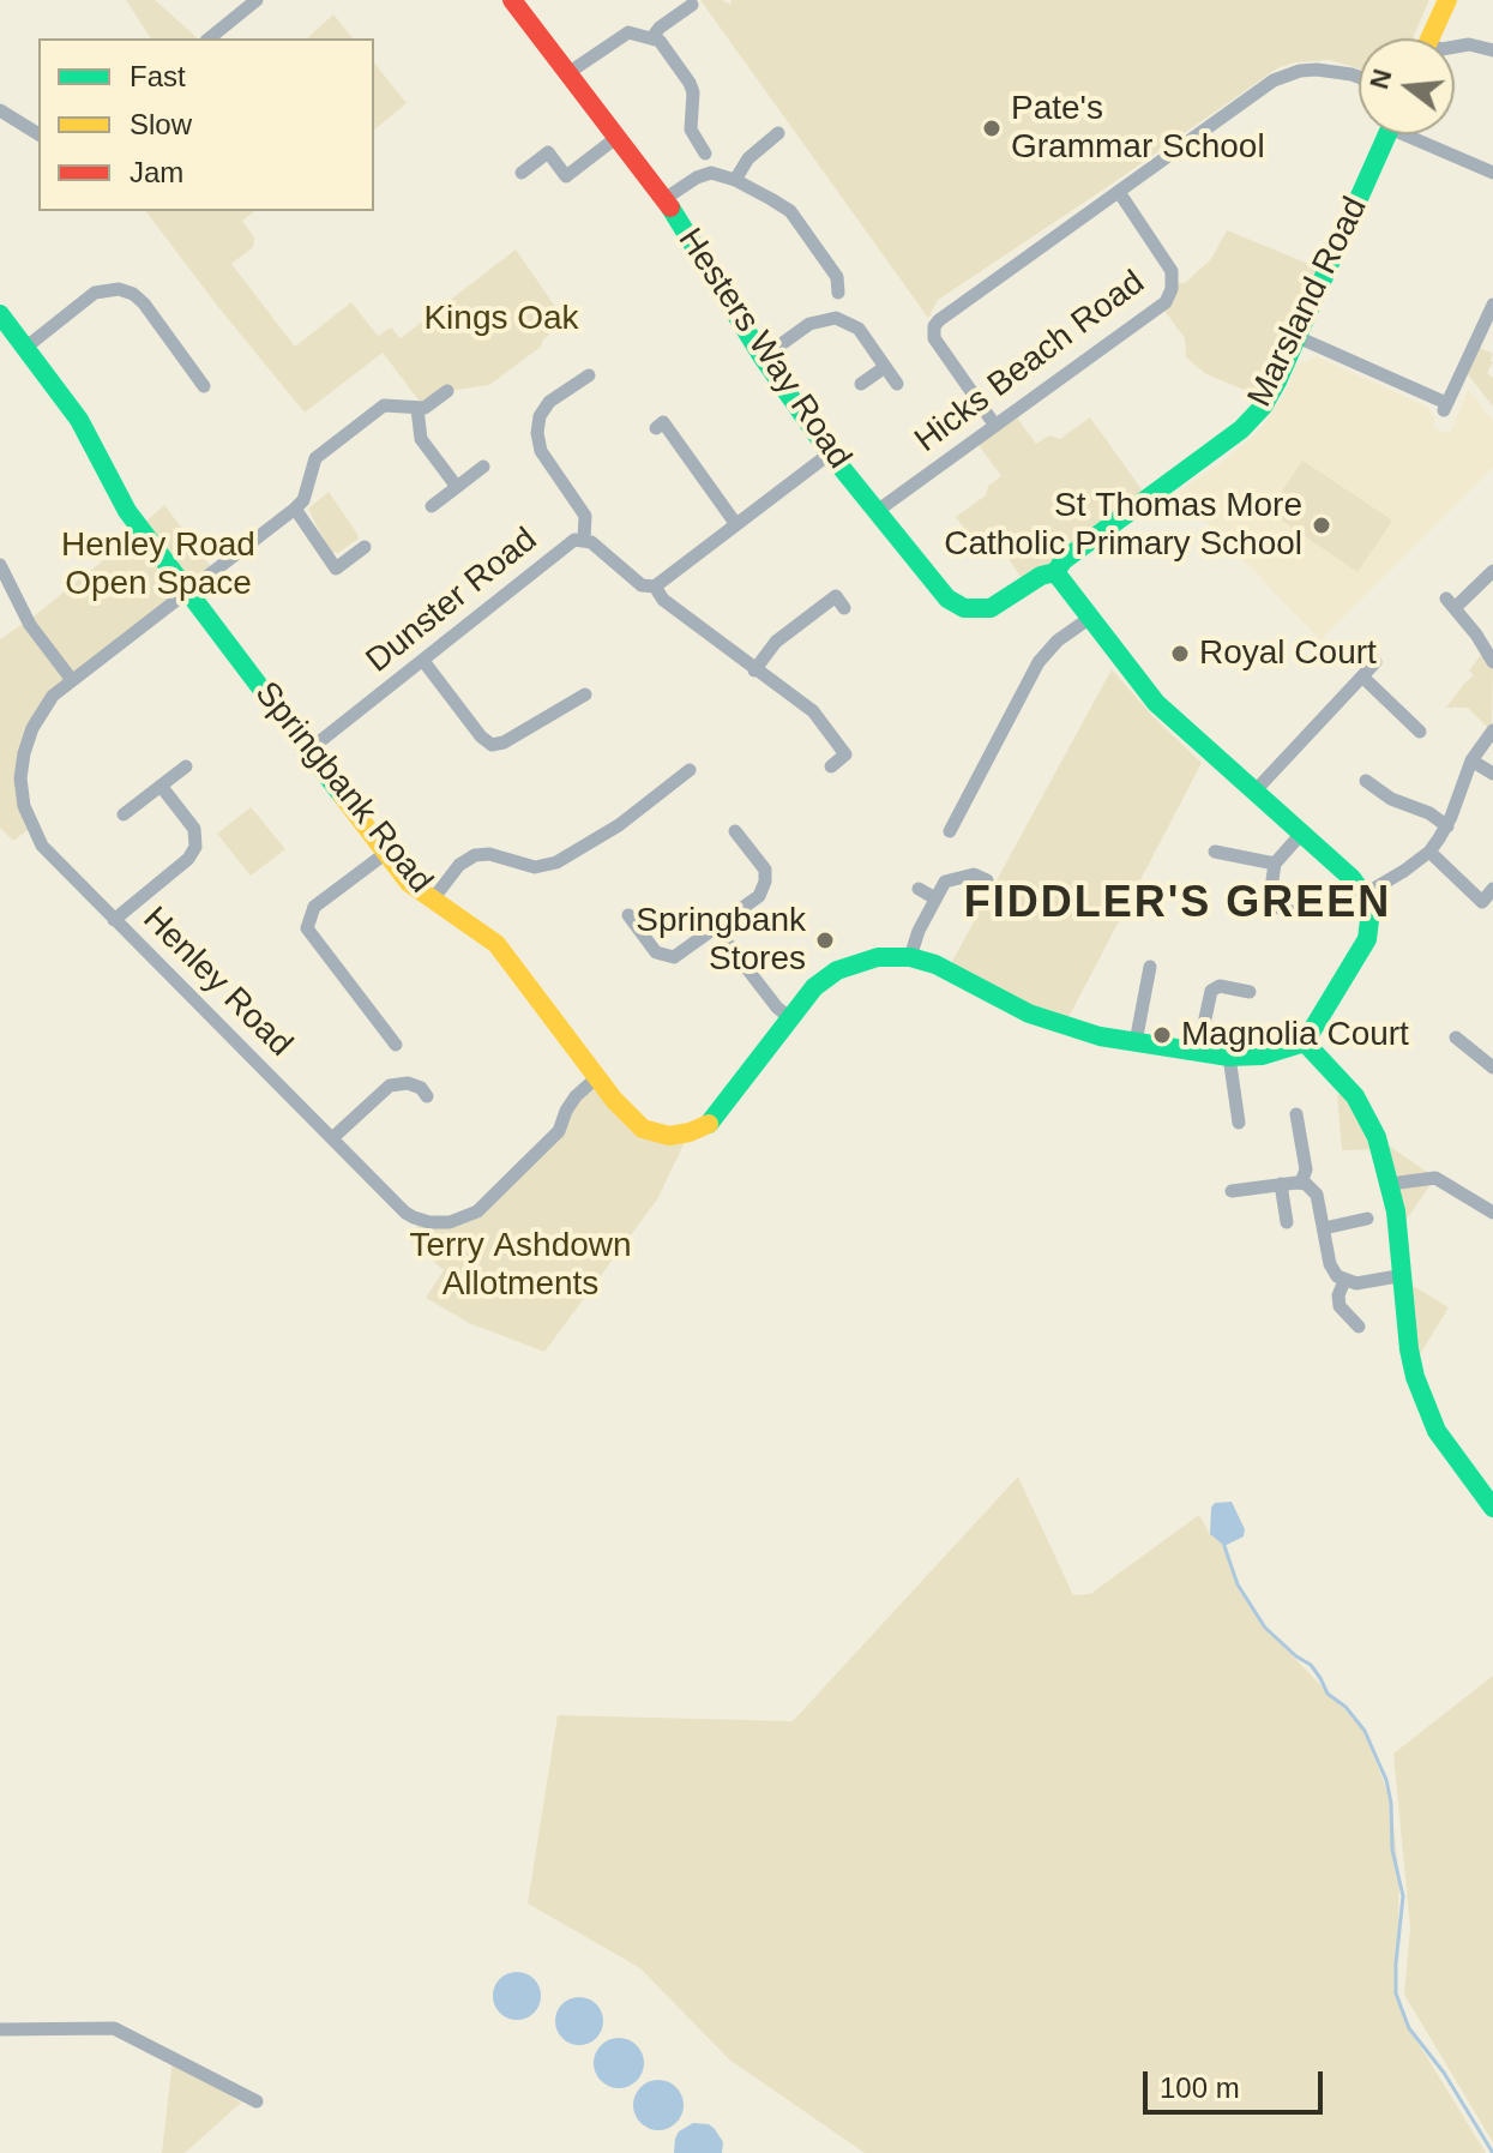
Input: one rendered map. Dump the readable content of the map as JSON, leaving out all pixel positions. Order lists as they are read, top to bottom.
{
  "streets": {
    "street": [
      "Marsland Road",
      "Hesters Way Road",
      "Hicks Beach Road",
      "Dunster Road",
      "Springbank Road",
      "Henley Road"
    ]
  },
  "crossings": [
    ["Marsland Road", "Hesters Way Road"],
    ["Hesters Way Road", "Hicks Beach Road"],
    ["Dunster Road", "Springbank Road"],
    ["Springbank Road", "Henley Road"]
  ],
  "districts": ["FIDDLER'S GREEN"],
  "parks": ["Kings Oak", "Henley Road Open Space", "Terry Ashdown Allotments"],
  "places": [
    "Pate's Grammar School",
    "St Thomas More Catholic Primary School",
    "Royal Court",
    "Springbank Stores",
    "Magnolia Court"
  ],
  "legend": ["Fast", "Slow", "Jam"],
  "scale_bar": "100 m",
  "north": "left"
}
